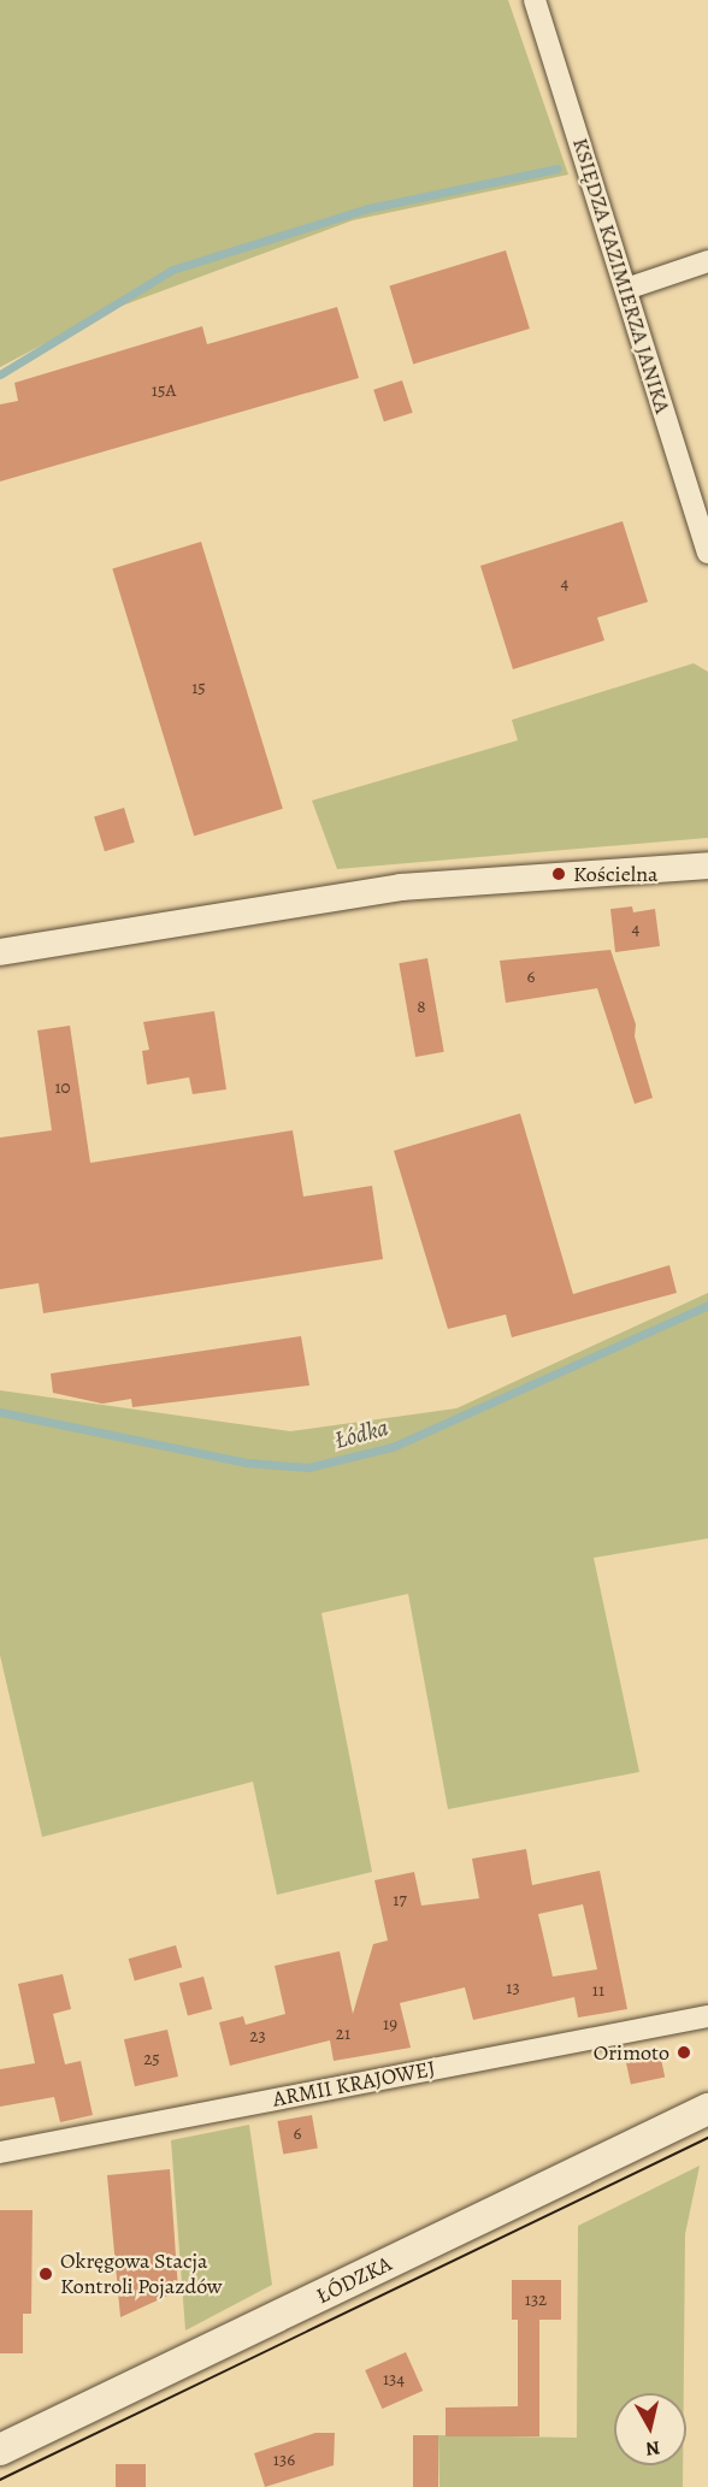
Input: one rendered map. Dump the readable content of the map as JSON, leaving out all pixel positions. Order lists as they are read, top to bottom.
{
  "streets": {
    "main road": ["ŁÓDZKA"],
    "street": ["KSIĘDZA KAZIMIERZA JANIKA", "ARMII KRAJOWEJ"]
  },
  "water": ["Łódka"],
  "places": ["Kościelna", "Orimoto", "Okręgowa Stacja Kontroli Pojazdów"],
  "house_numbers": [
    "15A",
    "4",
    "15",
    "4",
    "6",
    "8",
    "10",
    "17",
    "13",
    "11",
    "19",
    "21",
    "23",
    "25",
    "6",
    "132",
    "134",
    "136"
  ],
  "north": "bottom"
}
